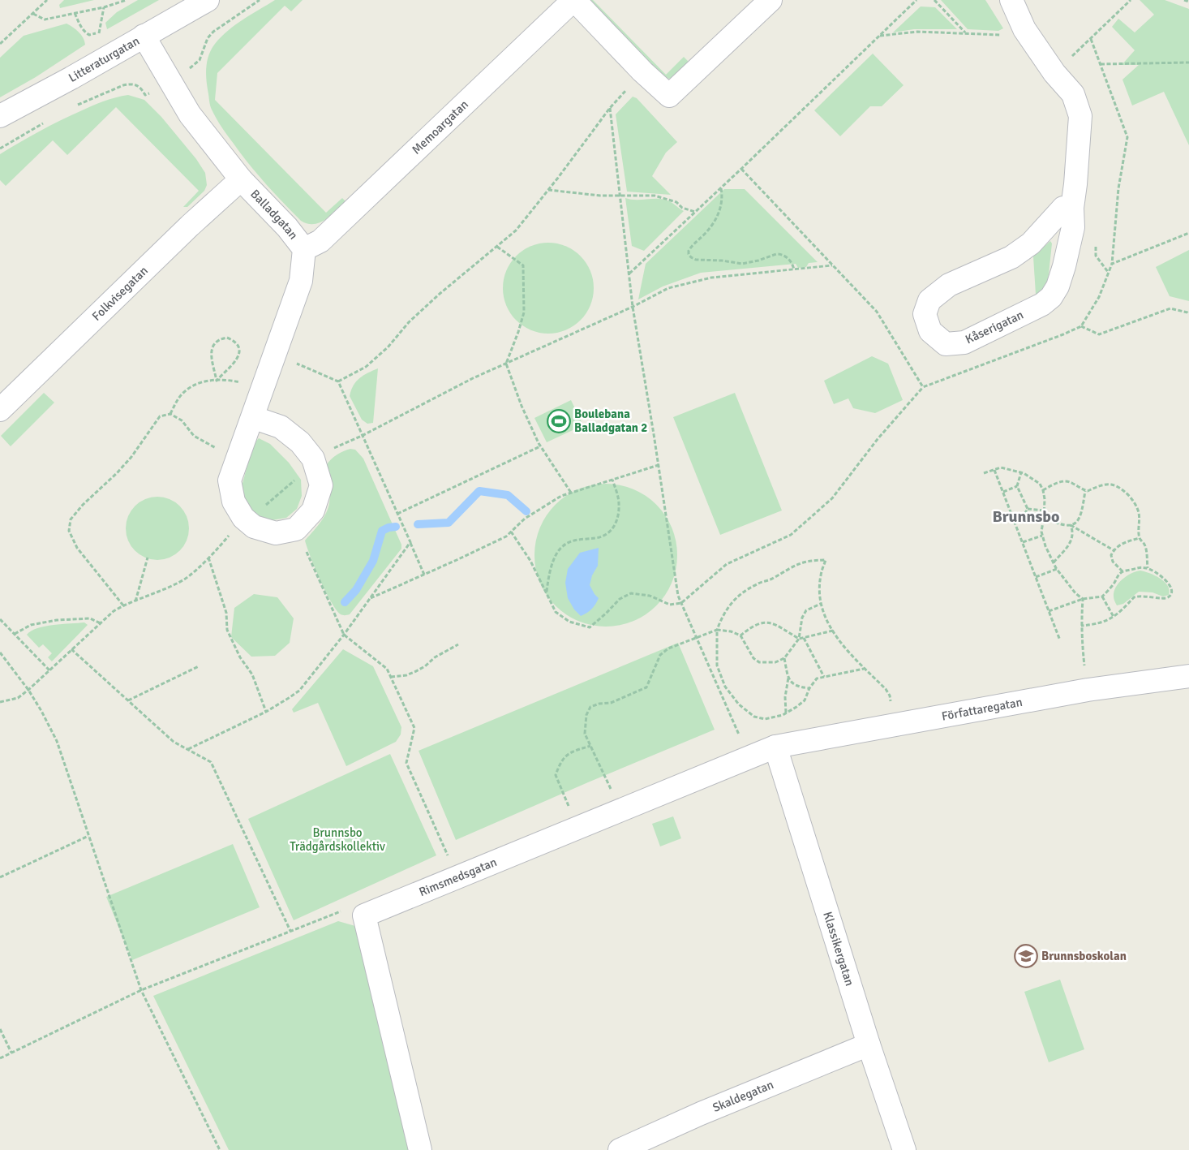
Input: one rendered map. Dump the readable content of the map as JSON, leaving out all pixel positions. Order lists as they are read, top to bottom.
{
  "streets": {
    "street": [
      "Litteraturgatan",
      "Memoargatan",
      "Balladgatan",
      "Folkvisegatan",
      "Kåserigatan",
      "Författaregatan",
      "Rimsmedsgatan",
      "Klassikergatan",
      "Skaldegatan"
    ]
  },
  "crossings": [
    ["Litteraturgatan", "Balladgatan"],
    ["Memoargatan", "Balladgatan"],
    ["Balladgatan", "Folkvisegatan"],
    ["Författaregatan", "Rimsmedsgatan"],
    ["Författaregatan", "Klassikergatan"],
    ["Rimsmedsgatan", "Klassikergatan"],
    ["Klassikergatan", "Skaldegatan"]
  ],
  "districts": ["Brunnsbo"],
  "parks": ["Brunnsbo Trädgårdskollektiv"],
  "places": {
    "sports": ["Boulebana Balladgatan 2"],
    "school or university": ["Brunnsboskolan"]
  }
}
